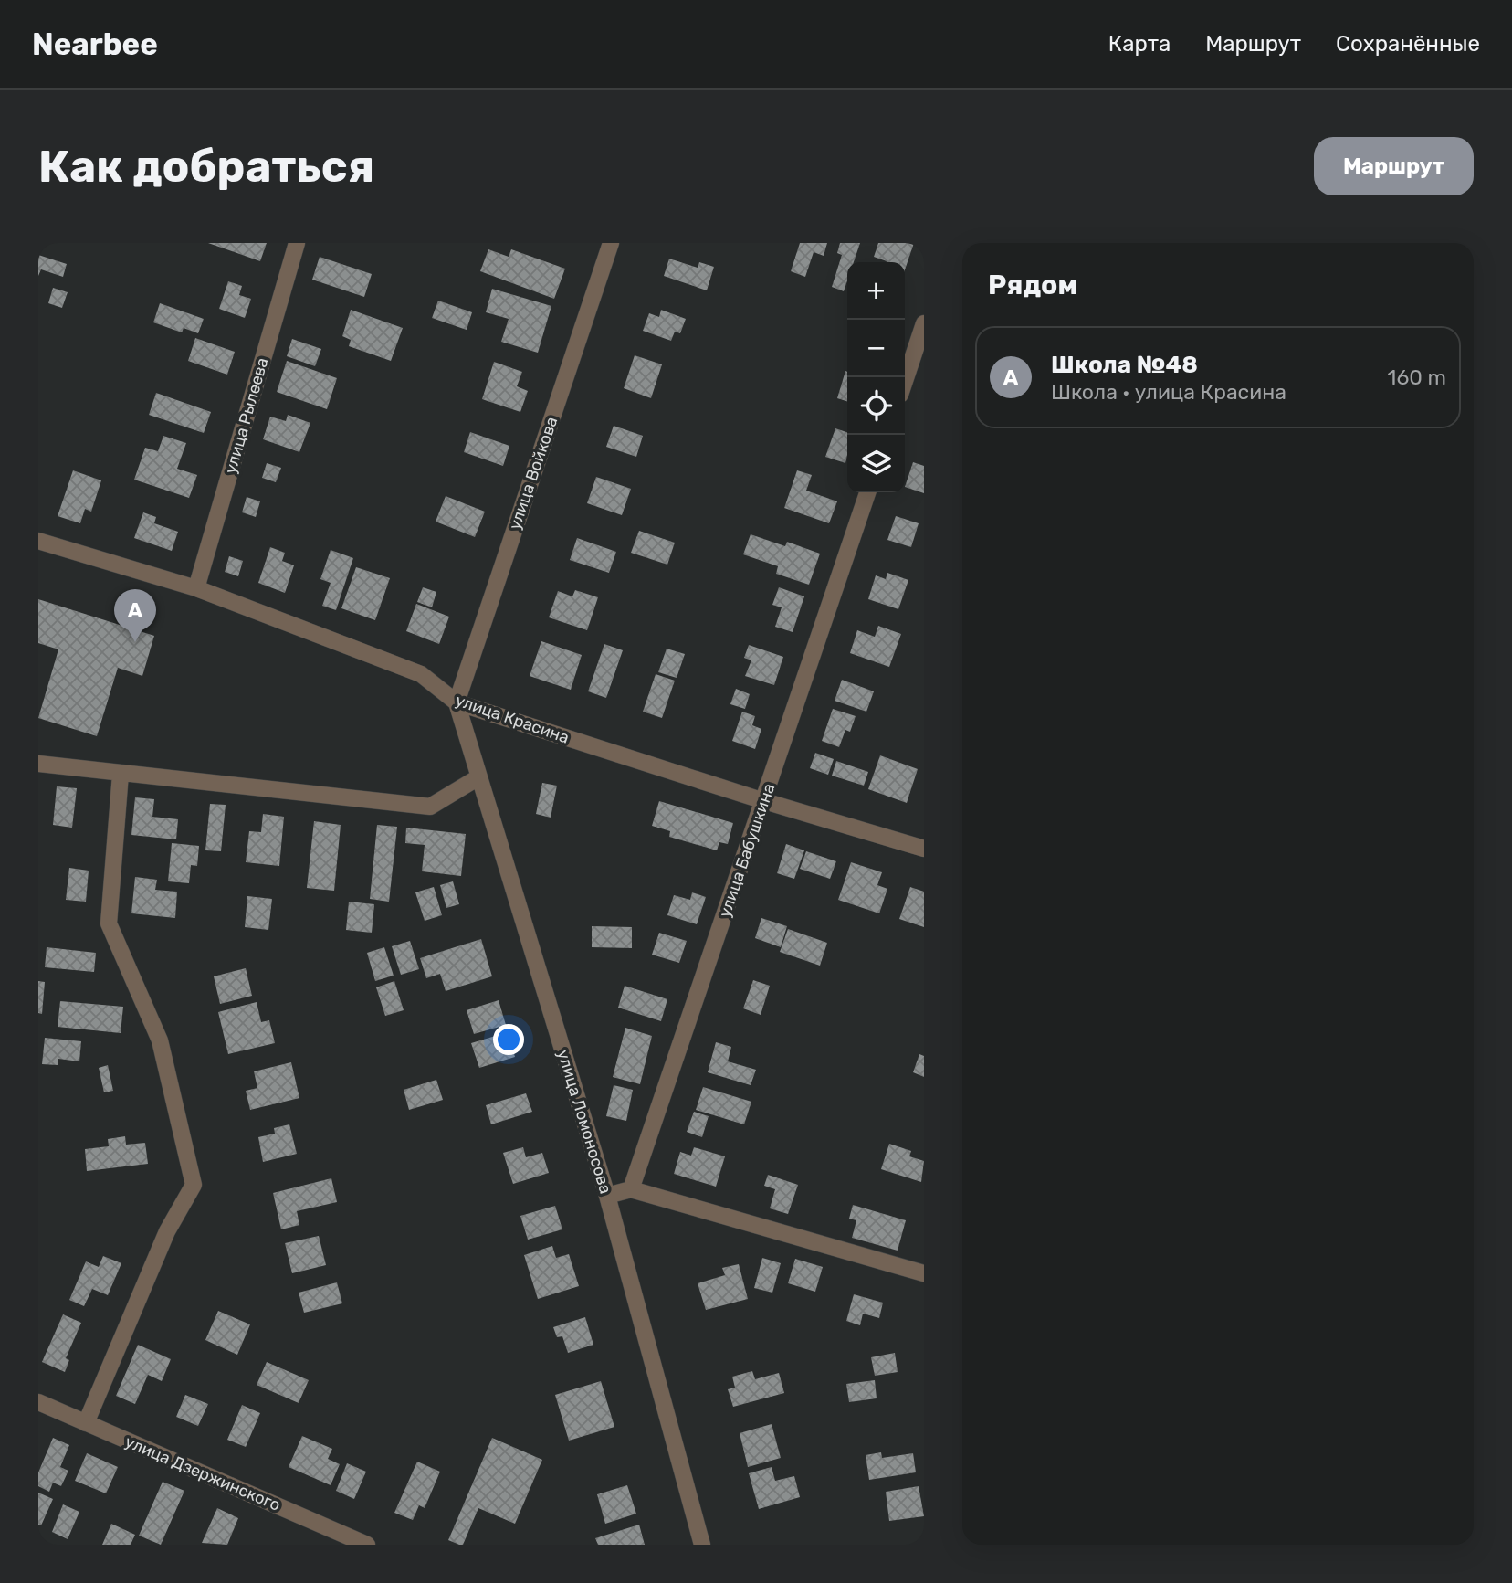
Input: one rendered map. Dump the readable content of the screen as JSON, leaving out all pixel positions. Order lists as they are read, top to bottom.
{
  "streets": {
    "street": [
      "улица Рылеева",
      "улица Войкова",
      "улица Красина",
      "улица Бабушкина",
      "улица Ломоносова",
      "улица Дзержинского"
    ]
  },
  "crossings": [
    ["улица Рылеева", "улица Красина"],
    ["улица Войкова", "улица Красина"],
    ["улица Войкова", "улица Ломоносова"],
    ["улица Красина", "улица Бабушкина"],
    ["улица Красина", "улица Ломоносова"]
  ],
  "page": {
    "header": "Nearbee",
    "nav": ["Карта", "Маршрут", "Сохранённые"],
    "buttons": "Маршрут",
    "title": "Как добраться",
    "heading": "Рядом",
    "map_buttons": ["+", "−"],
    "list": [
      {
        "mark": "A",
        "name": "Школа №48",
        "note": "Школа · улица Красина",
        "value": "160 m"
      }
    ],
    "pins": "A"
  }
}
